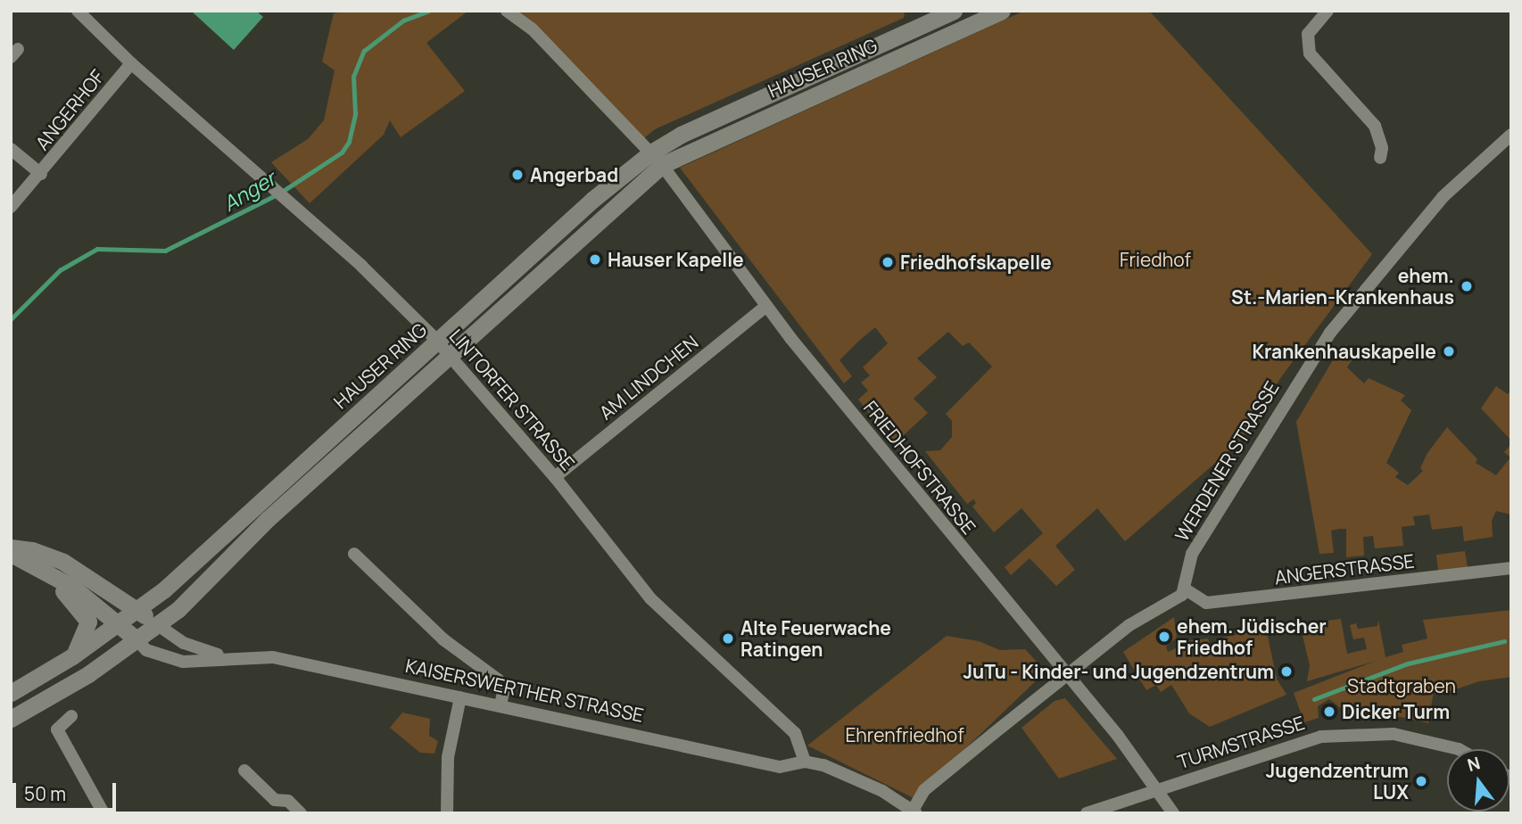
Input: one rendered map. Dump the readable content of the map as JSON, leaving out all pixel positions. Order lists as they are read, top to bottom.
{
  "streets": {
    "main road": ["HAUSER RING"],
    "street": [
      "ANGERHOF",
      "AM LINDCHEN",
      "LINTORFER STRASSE",
      "WERDENER STRASSE",
      "FRIEDHOFSTRASSE",
      "ANGERSTRASSE",
      "KAISERSWERTHER STRASSE",
      "TURMSTRASSE"
    ]
  },
  "crossings": [
    ["HAUSER RING", "LINTORFER STRASSE"],
    ["HAUSER RING", "FRIEDHOFSTRASSE"],
    ["HAUSER RING", "KAISERSWERTHER STRASSE"],
    ["ANGERHOF", "LINTORFER STRASSE"],
    ["AM LINDCHEN", "LINTORFER STRASSE"],
    ["AM LINDCHEN", "FRIEDHOFSTRASSE"],
    ["LINTORFER STRASSE", "KAISERSWERTHER STRASSE"],
    ["WERDENER STRASSE", "ANGERSTRASSE"],
    ["FRIEDHOFSTRASSE", "TURMSTRASSE"]
  ],
  "water": ["Anger"],
  "parks": ["Friedhof", "Stadtgraben", "Ehrenfriedhof"],
  "places": [
    "Angerbad",
    "Hauser Kapelle",
    "Friedhofskapelle",
    "ehem. St.-Marien-Krankenhaus",
    "Krankenhauskapelle",
    "ehem. Jüdischer Friedhof",
    "Alte Feuerwache Ratingen",
    "JuTu - Kinder- und Jugendzentrum",
    "Dicker Turm",
    "Jugendzentrum LUX"
  ],
  "scale_bar": "50 m",
  "north": "top"
}
